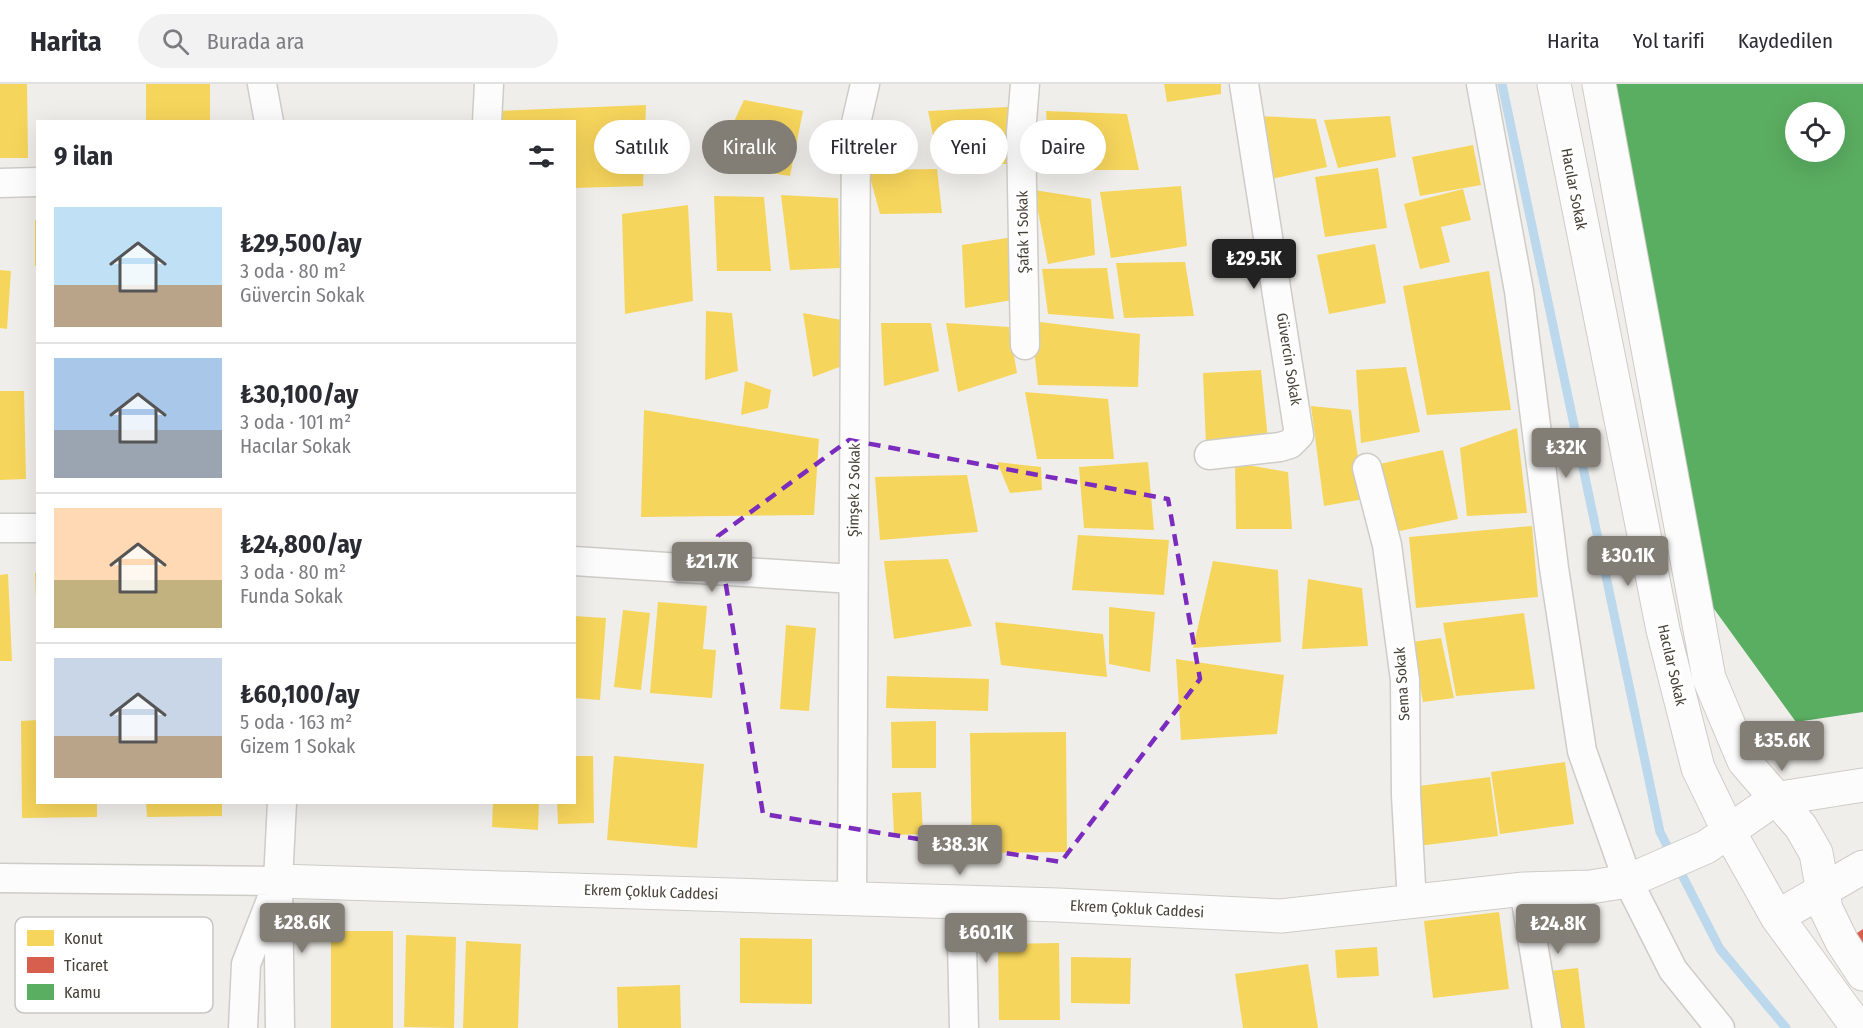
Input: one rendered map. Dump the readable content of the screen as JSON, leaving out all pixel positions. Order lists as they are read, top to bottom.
{
  "streets": {
    "street": [
      "Hacılar Sokak",
      "Şafak 1 Sokak",
      "Güvercin Sokak",
      "Şimşek 2 Sokak",
      "Sema Sokak",
      "Ekrem Çokluk Caddesi"
    ]
  },
  "crossings": [
    ["Hacılar Sokak", "Ekrem Çokluk Caddesi"],
    ["Şimşek 2 Sokak", "Ekrem Çokluk Caddesi"],
    ["Sema Sokak", "Ekrem Çokluk Caddesi"]
  ],
  "legend": ["Konut", "Ticaret", "Kamu"],
  "page": {
    "header": "Harita",
    "search": "Burada ara",
    "nav": ["Harita", "Yol tarifi", "Kaydedilen"],
    "chip": [
      "Satılık",
      "Kiralık",
      "Filtreler",
      "Yeni",
      "Daire"
    ],
    "heading": "9 ilan",
    "list": [
      {
        "name": "₺29,500/ay",
        "note": "3 oda · 80 m² · Güvercin Sokak"
      },
      {
        "name": "₺30,100/ay",
        "note": "3 oda · 101 m² · Hacılar Sokak"
      },
      {
        "name": "₺24,800/ay",
        "note": "3 oda · 80 m² · Funda Sokak"
      },
      {
        "name": "₺60,100/ay",
        "note": "5 oda · 163 m² · Gizem 1 Sokak"
      }
    ],
    "price": [
      "₺29.5K",
      "₺32K",
      "₺30.1K",
      "₺21.7K",
      "₺35.6K",
      "₺38.3K",
      "₺28.6K",
      "₺24.8K",
      "₺60.1K"
    ]
  }
}
